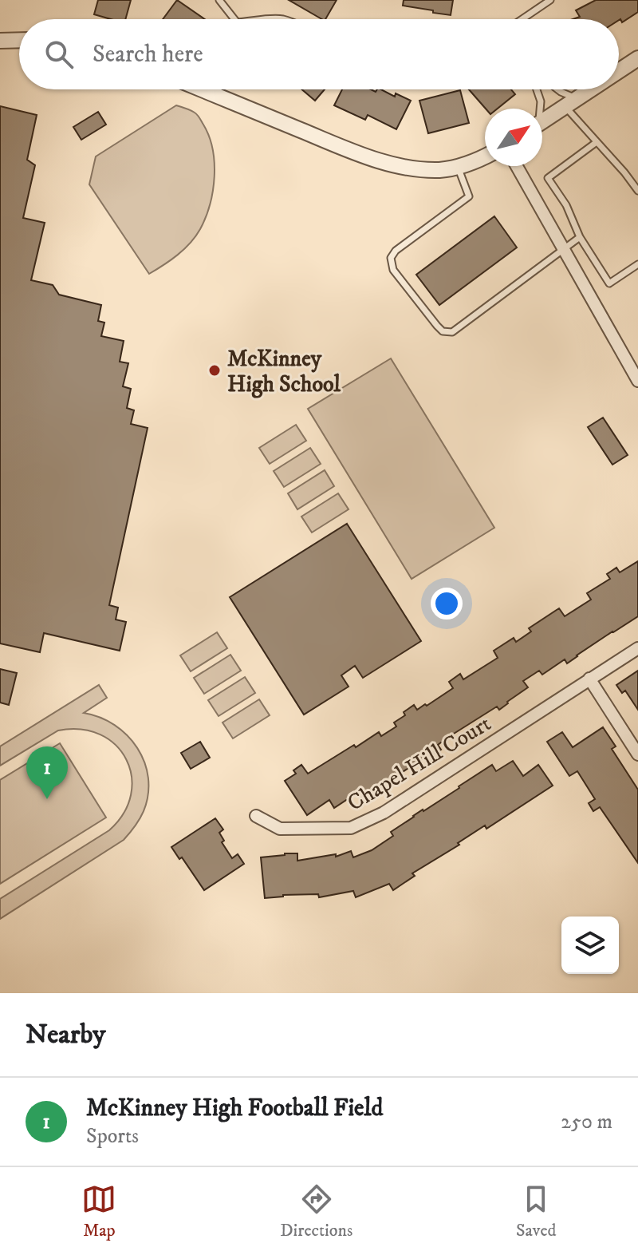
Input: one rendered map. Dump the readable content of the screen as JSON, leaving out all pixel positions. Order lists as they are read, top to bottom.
{
  "streets": {
    "street": ["Chapel Hill Court"]
  },
  "places": ["McKinney High School"],
  "north": "top right",
  "page": {
    "search": "Search here",
    "pins": "1",
    "heading": "Nearby",
    "list": [
      {
        "mark": "1",
        "name": "McKinney High Football Field",
        "note": "Sports",
        "value": "250 m"
      }
    ],
    "nav": ["Map", "Directions", "Saved"]
  }
}
